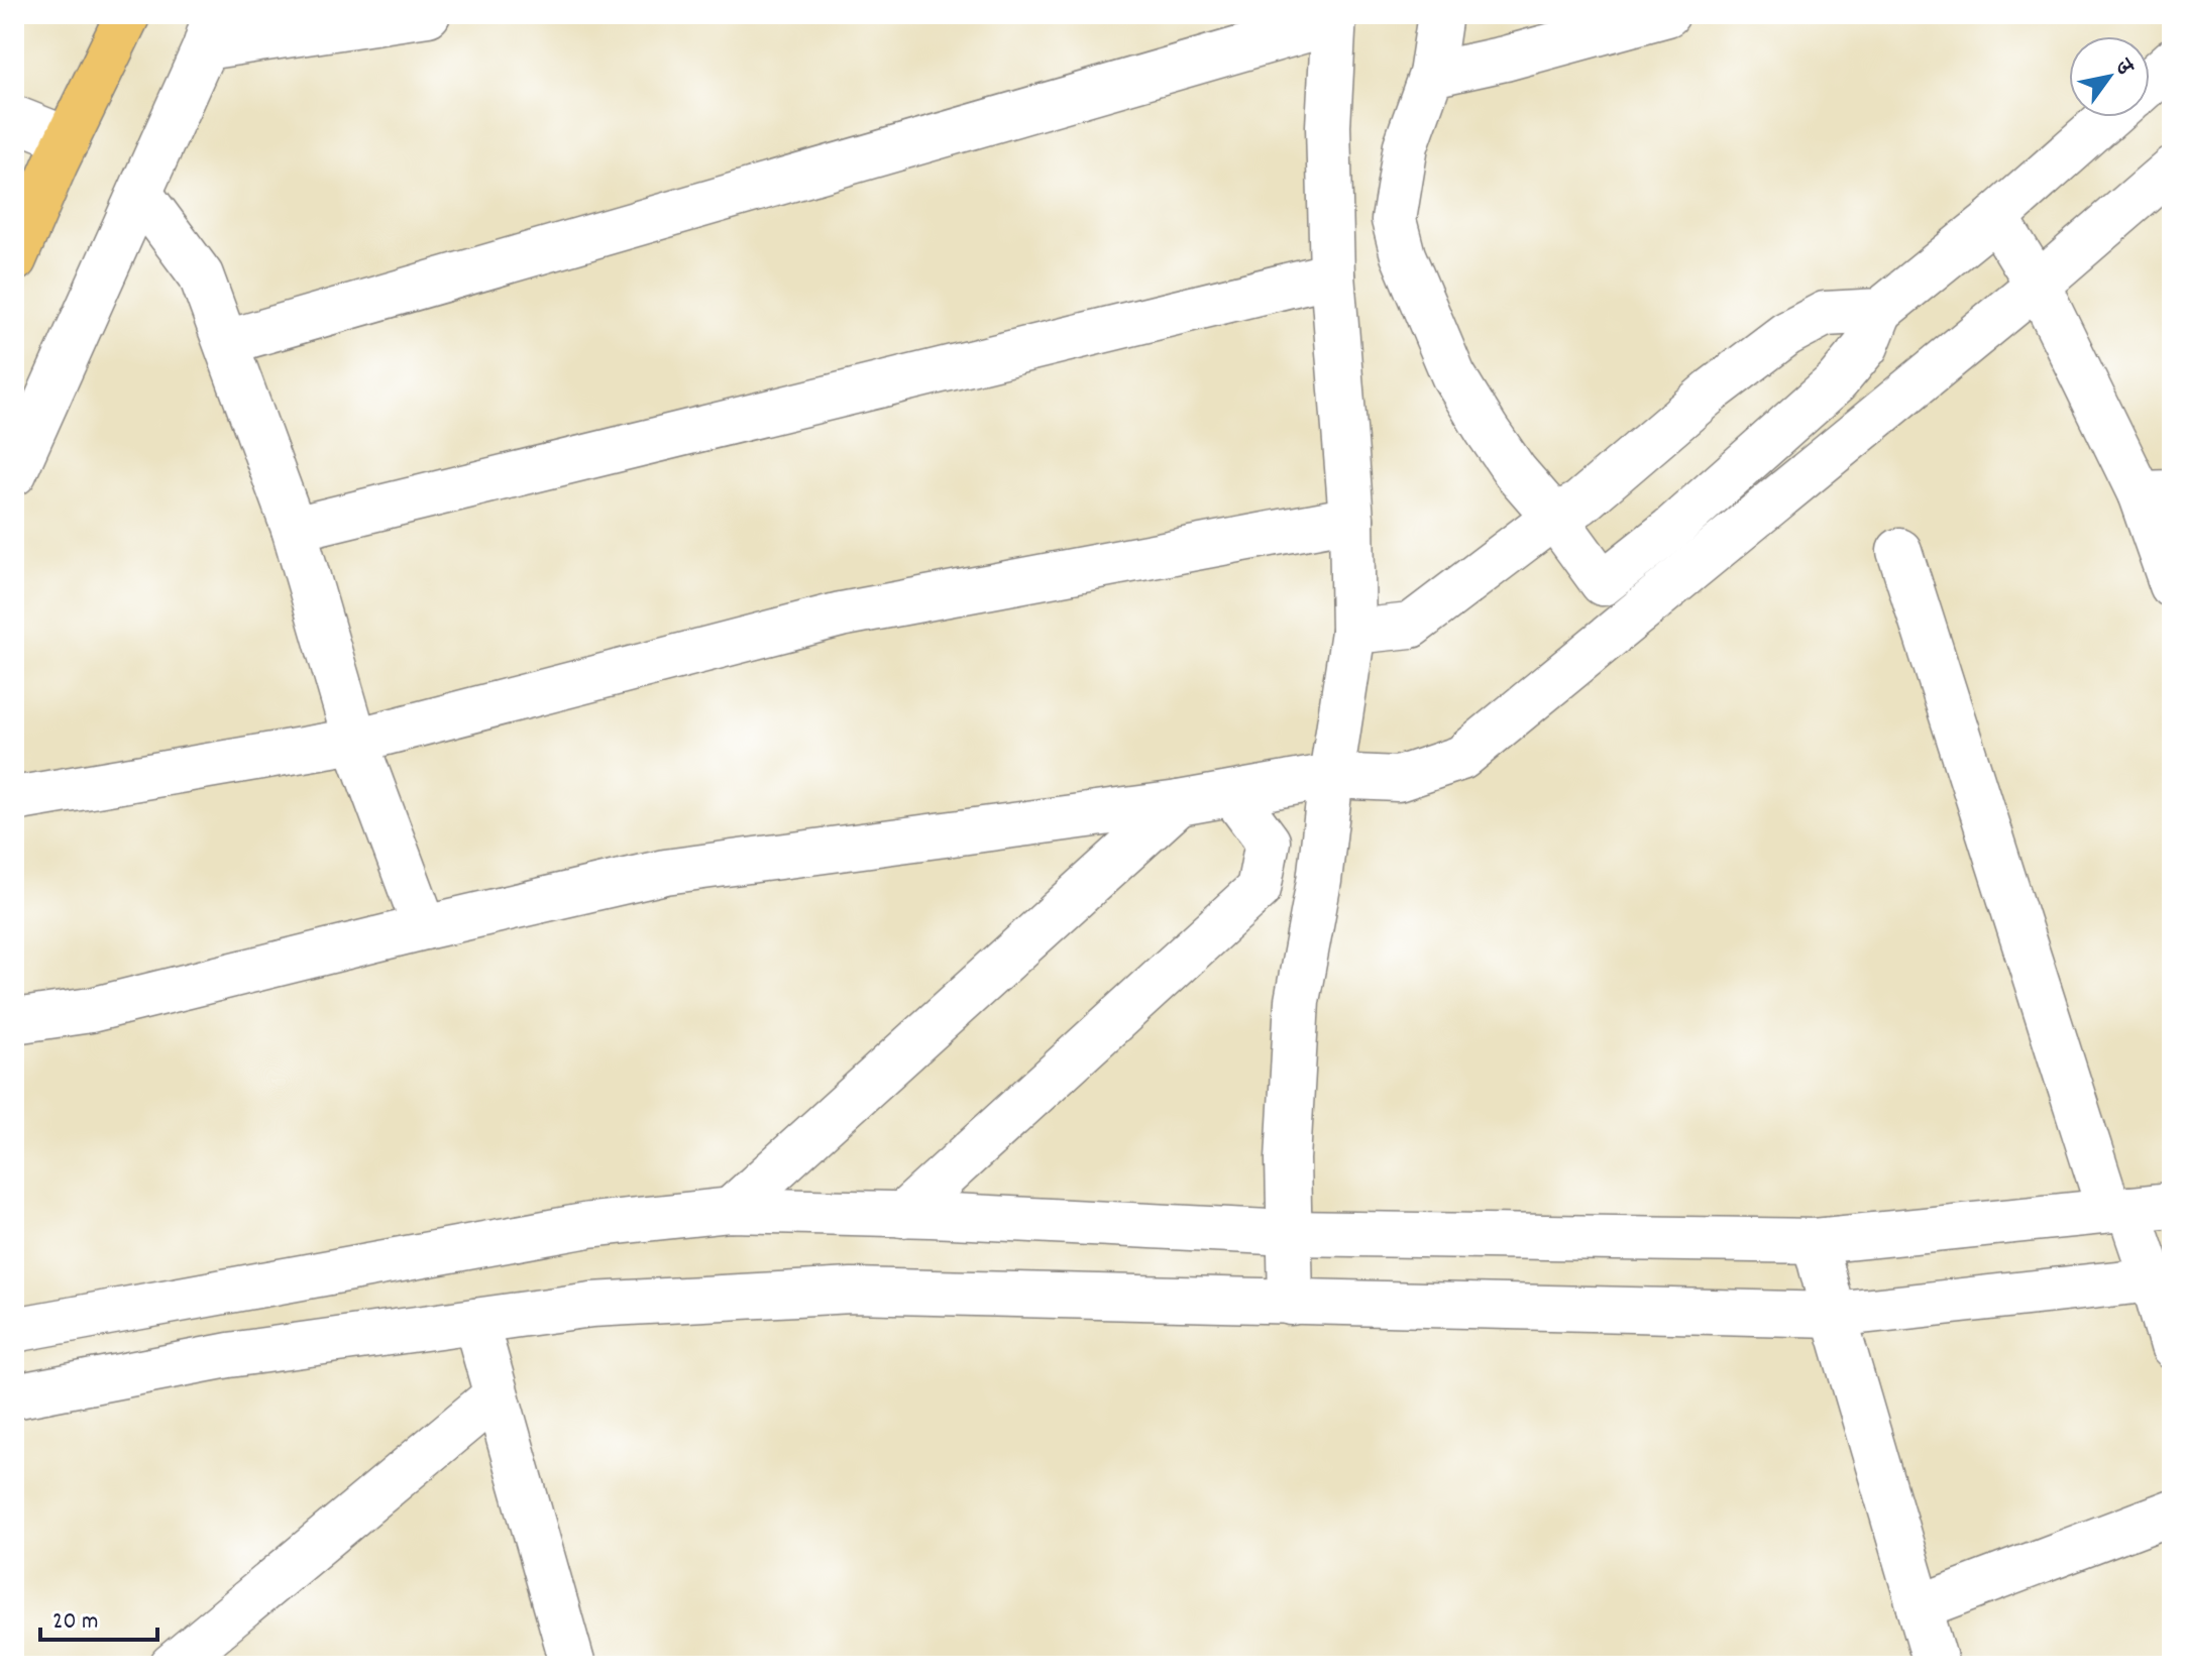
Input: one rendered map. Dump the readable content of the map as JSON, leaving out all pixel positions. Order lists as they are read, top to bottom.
{
  "scale_bar": "20 m",
  "north": "top right"
}
